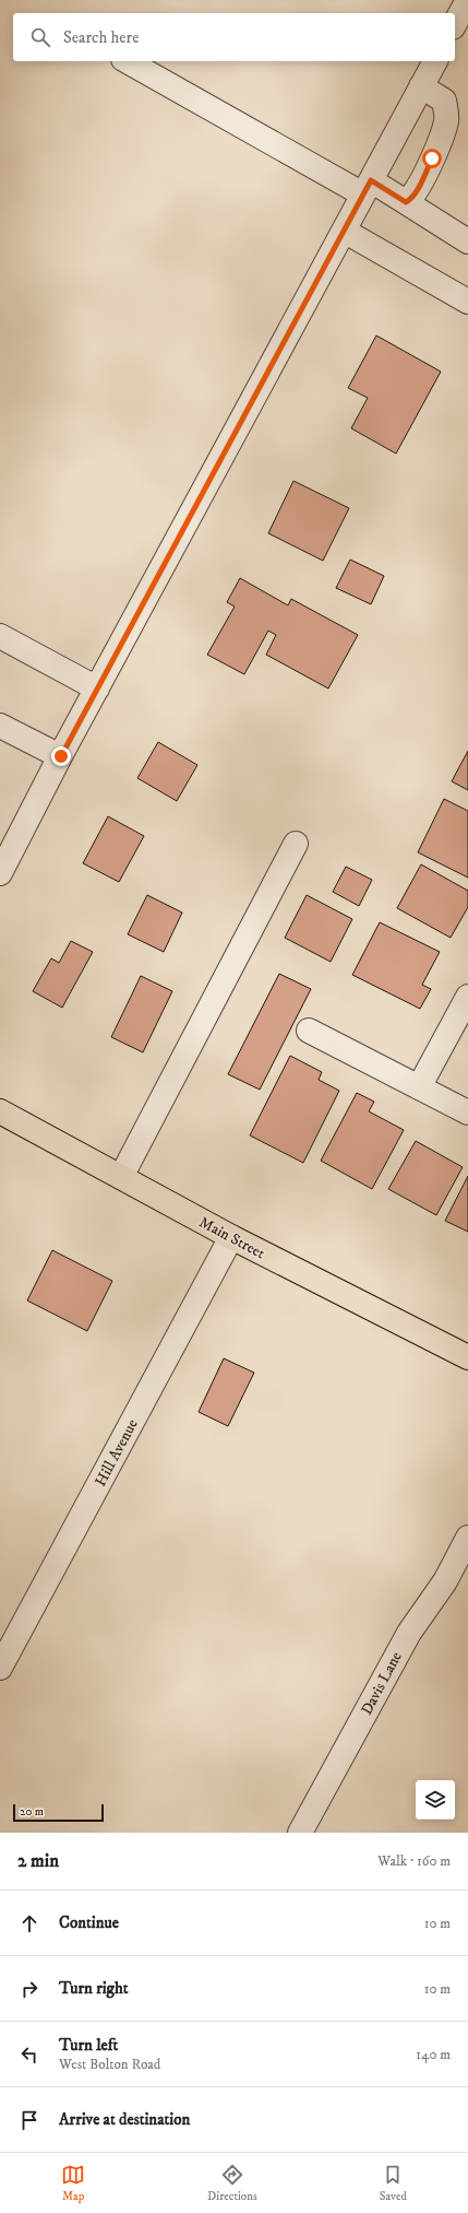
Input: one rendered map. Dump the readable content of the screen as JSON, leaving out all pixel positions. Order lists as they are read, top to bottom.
{
  "streets": {
    "main road": ["Main Street"],
    "street": ["Hill Avenue", "Davis Lane"]
  },
  "crossings": [
    ["Main Street", "Hill Avenue"]
  ],
  "scale_bar": "20 m",
  "page": {
    "search": "Search here",
    "scale": "20 m",
    "heading": ["2 min", "Walk · 160 m"],
    "list": [
      ["Continue", "10 m"],
      ["Turn right", "10 m"],
      ["Turn left", "West Bolton Road", "140 m"],
      "Arrive at destination"
    ],
    "nav": ["Map", "Directions", "Saved"]
  }
}
